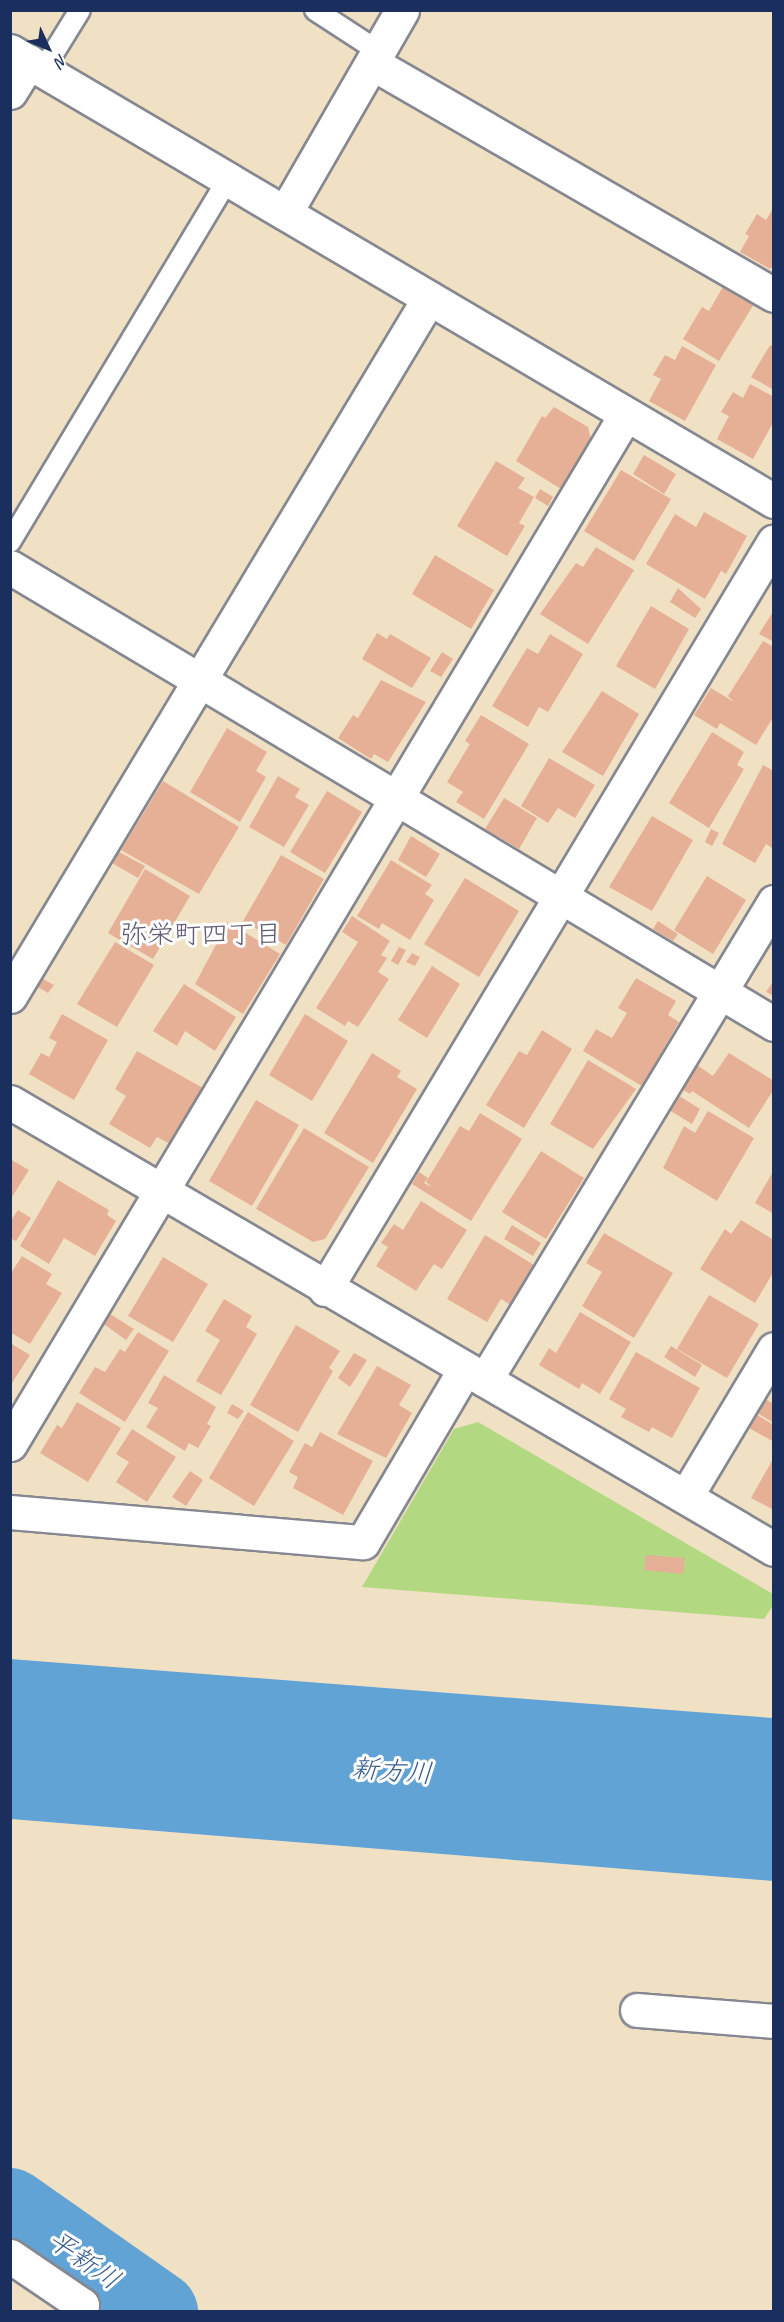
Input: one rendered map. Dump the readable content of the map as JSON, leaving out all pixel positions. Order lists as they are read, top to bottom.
{
  "districts": ["弥栄町四丁目"],
  "water": ["新方川", "平新川"],
  "north": "bottom right"
}
